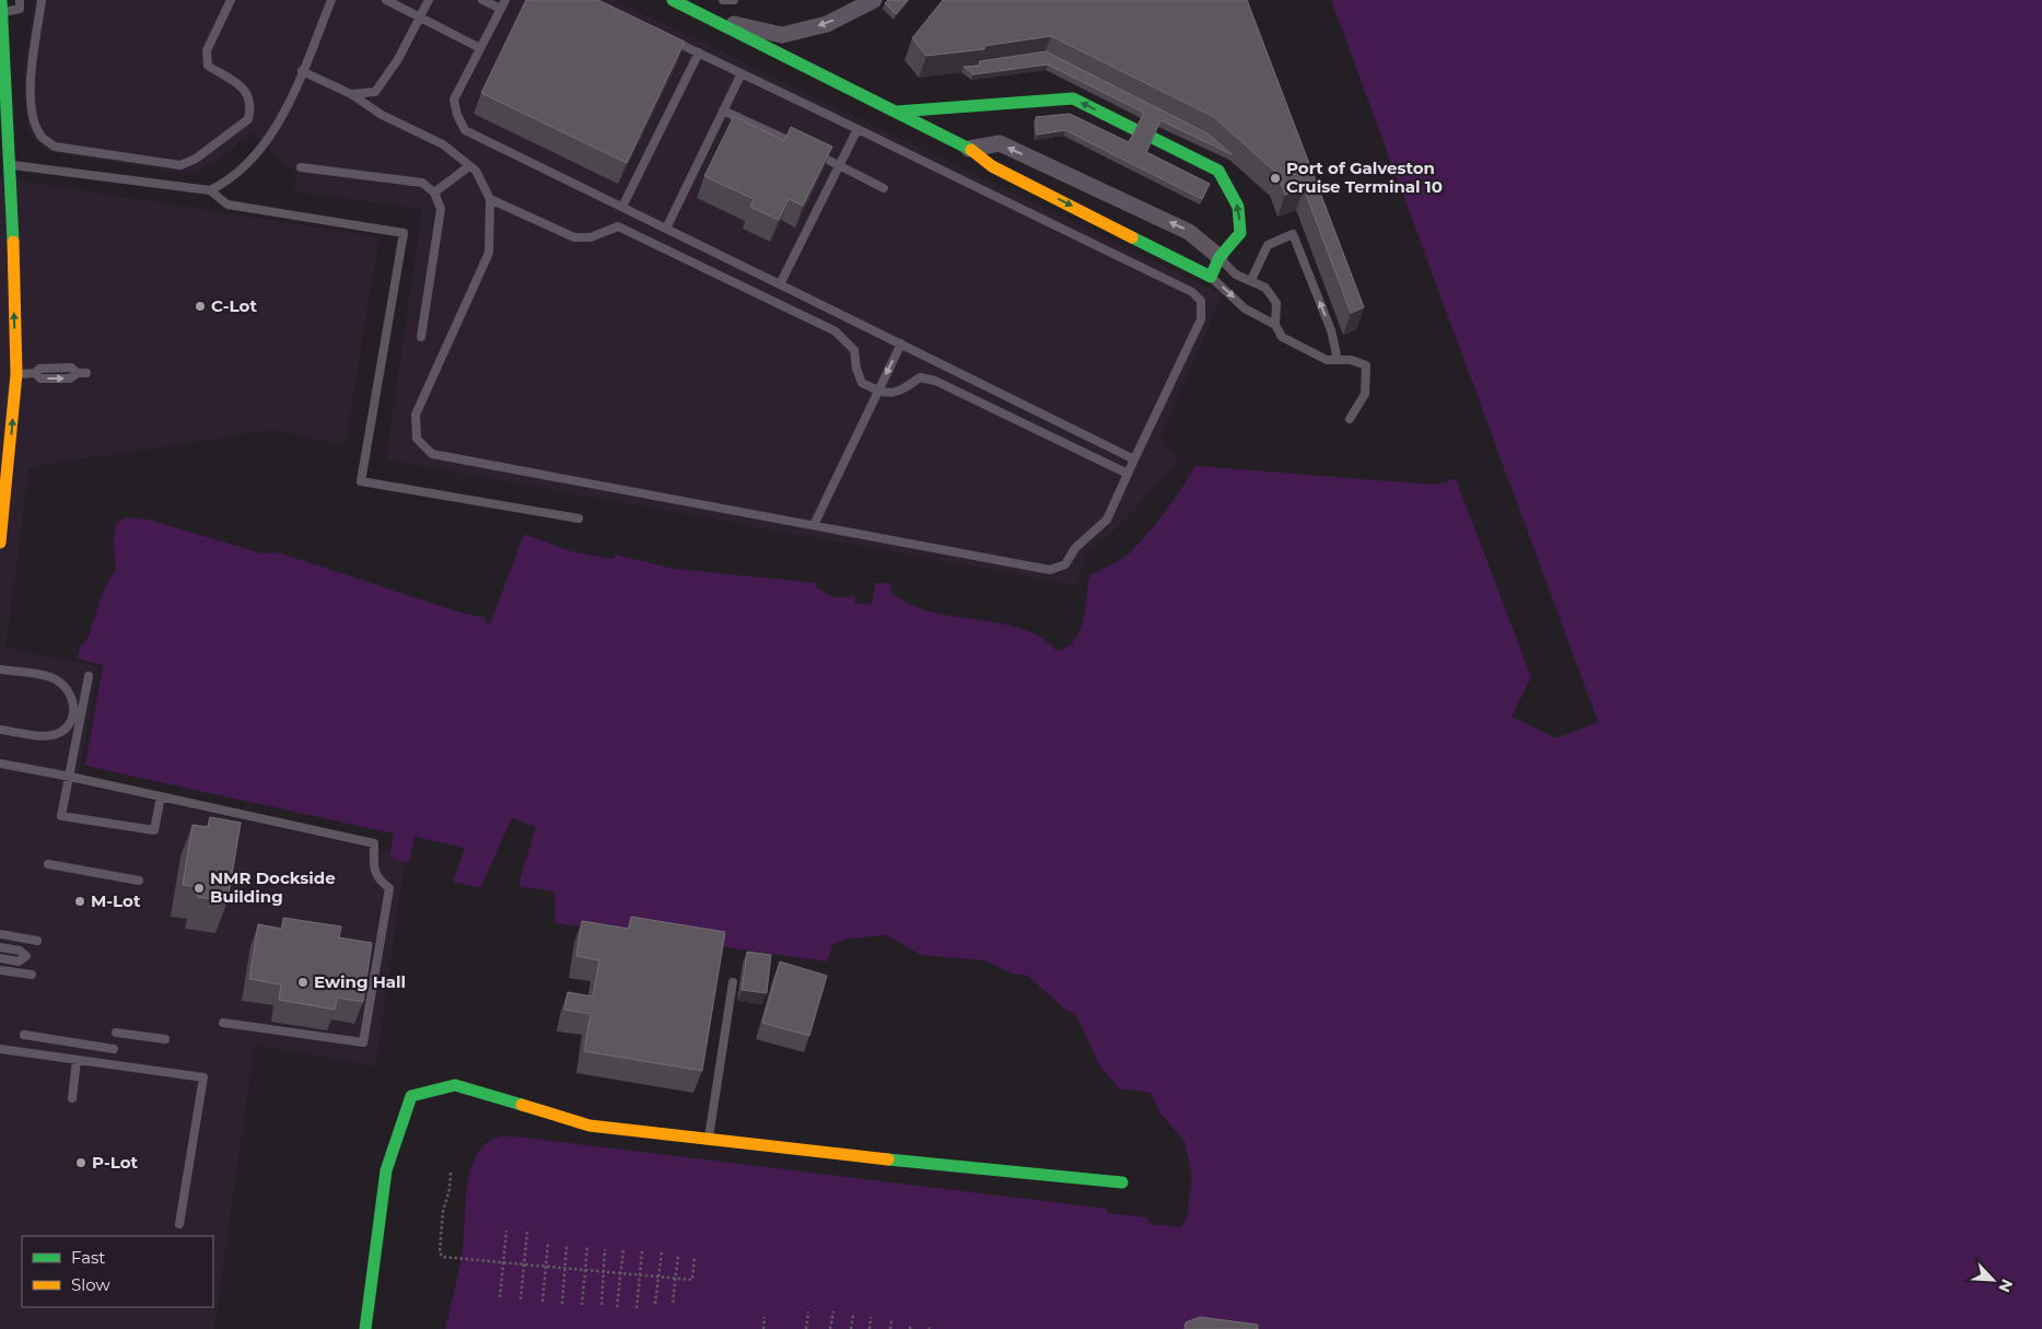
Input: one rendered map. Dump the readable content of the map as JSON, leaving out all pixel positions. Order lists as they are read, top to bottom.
{
  "places": [
    "Port of Galveston Cruise Terminal 10",
    "C-Lot",
    "NMR Dockside Building",
    "M-Lot",
    "Ewing Hall",
    "P-Lot"
  ],
  "legend": ["Fast", "Slow"],
  "north": "bottom right"
}
